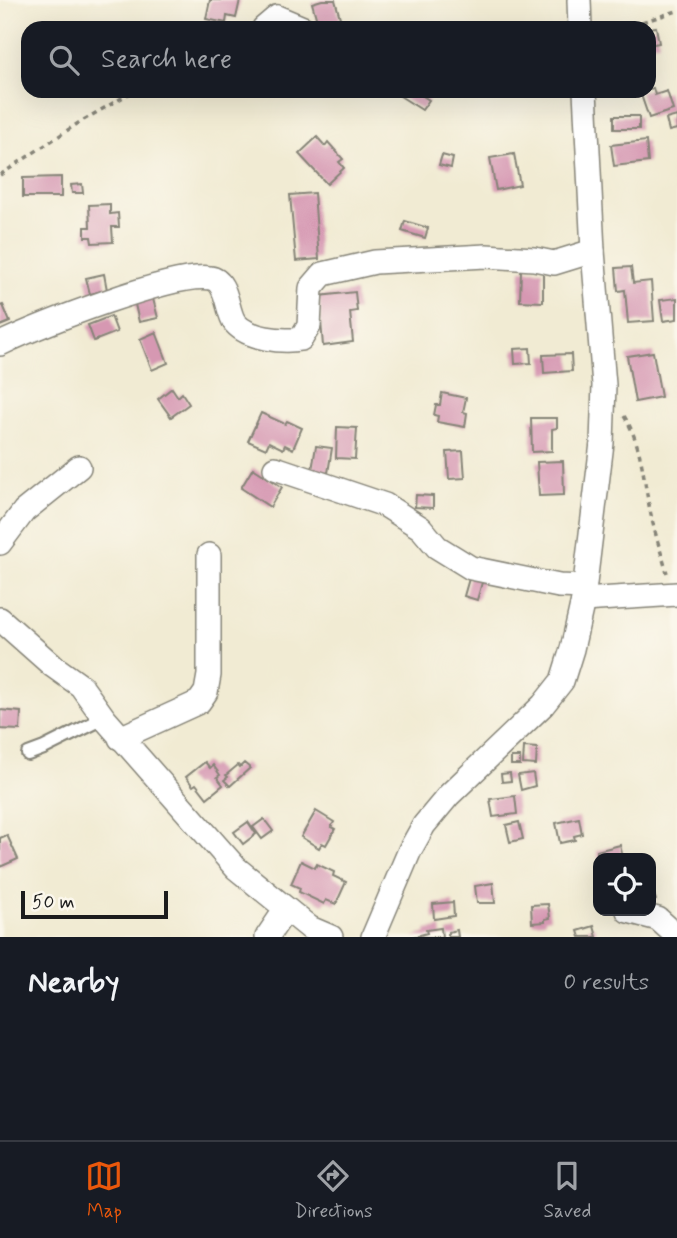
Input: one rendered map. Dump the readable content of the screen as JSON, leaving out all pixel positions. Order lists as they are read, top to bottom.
{
  "scale_bar": "50 m",
  "page": {
    "search": "Search here",
    "scale": "50 m",
    "heading": ["Nearby", "0 results"],
    "nav": ["Map", "Directions", "Saved"]
  }
}
